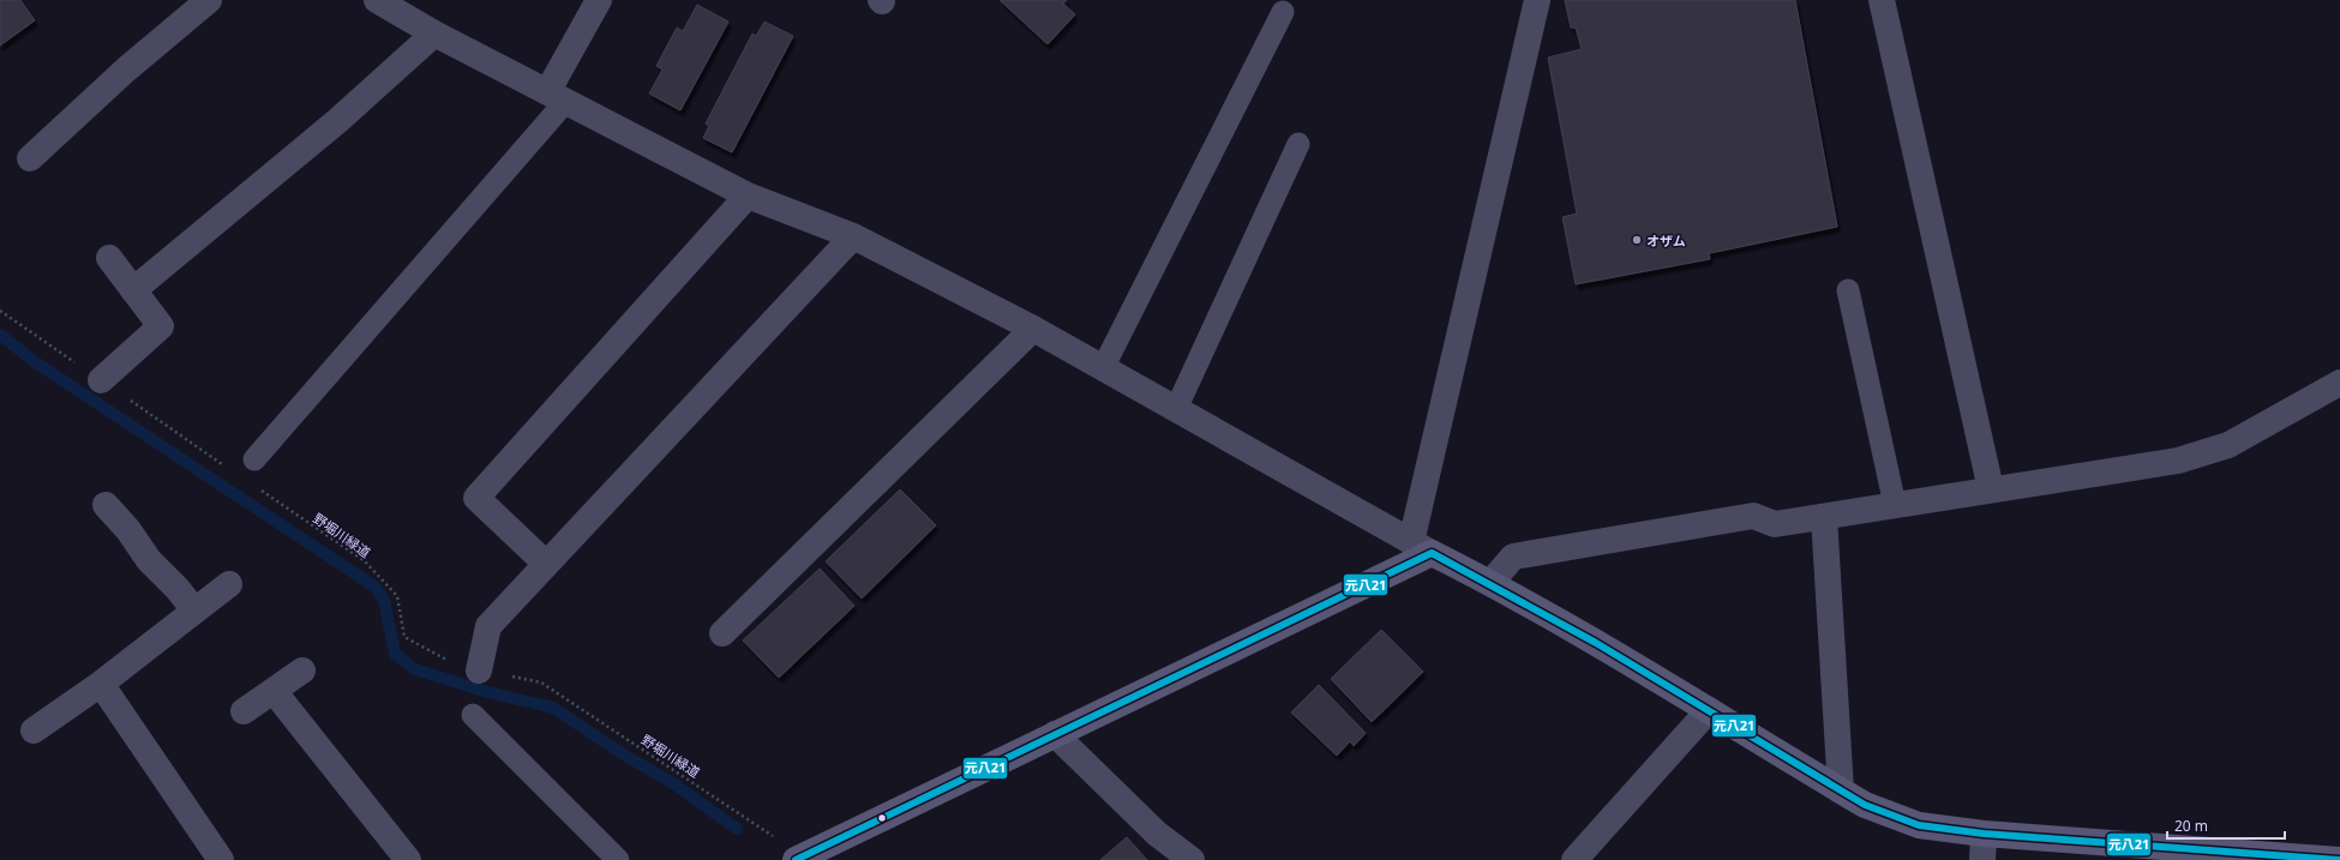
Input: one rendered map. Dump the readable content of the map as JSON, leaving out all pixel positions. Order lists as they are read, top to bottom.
{
  "streets": {
    "path": ["野堀川緑道"]
  },
  "places": ["オザム"],
  "lines": ["transit line 元八21"],
  "scale_bar": "20 m"
}
